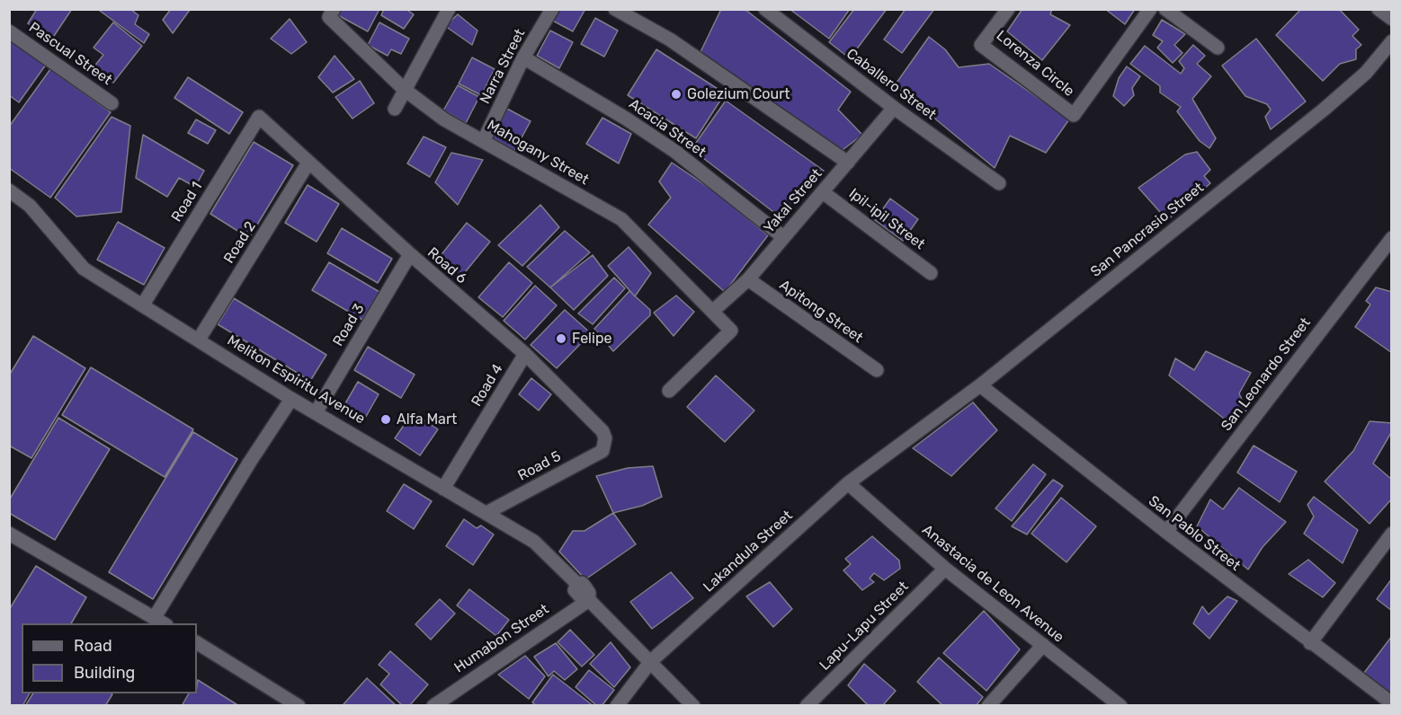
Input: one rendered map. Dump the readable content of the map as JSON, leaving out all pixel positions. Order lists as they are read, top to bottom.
{
  "streets": {
    "street": [
      "Pascual Street",
      "Lorenza Circle",
      "Narra Street",
      "Caballero Street",
      "Acacia Street",
      "Mahogany Street",
      "Yakal Street",
      "Road 1",
      "Ipil-ipil Street",
      "San Pancrasio Street",
      "Road 2",
      "Road 6",
      "Apitong Street",
      "Road 3",
      "San Leonardo Street",
      "Meliton Espiritu Avenue",
      "Road 4",
      "Road 5",
      "San Pablo Street",
      "Lakandula Street",
      "Anastacia de Leon Avenue",
      "Lapu-Lapu Street",
      "Humabon Street"
    ]
  },
  "crossings": [
    ["Narra Street", "Acacia Street"],
    ["Narra Street", "Mahogany Street"],
    ["Caballero Street", "Yakal Street"],
    ["Acacia Street", "Yakal Street"],
    ["Mahogany Street", "Yakal Street"],
    ["Yakal Street", "Ipil-ipil Street"],
    ["Yakal Street", "Apitong Street"],
    ["Road 1", "Road 6"],
    ["Road 1", "Meliton Espiritu Avenue"],
    ["San Pancrasio Street", "San Pablo Street"],
    ["San Pancrasio Street", "Lakandula Street"],
    ["Road 2", "Road 6"],
    ["Road 2", "Meliton Espiritu Avenue"],
    ["Road 6", "Road 3"],
    ["Road 6", "Road 4"],
    ["Road 6", "Road 5"],
    ["Road 3", "Meliton Espiritu Avenue"],
    ["San Leonardo Street", "San Pablo Street"],
    ["Meliton Espiritu Avenue", "Road 4"],
    ["Meliton Espiritu Avenue", "Road 5"],
    ["Meliton Espiritu Avenue", "Lakandula Street"],
    ["Meliton Espiritu Avenue", "Humabon Street"],
    ["Lakandula Street", "Anastacia de Leon Avenue"],
    ["Anastacia de Leon Avenue", "Lapu-Lapu Street"]
  ],
  "places": ["Golezium Court", "Felipe", "Alfa Mart"],
  "legend": ["Road", "Building"]
}
